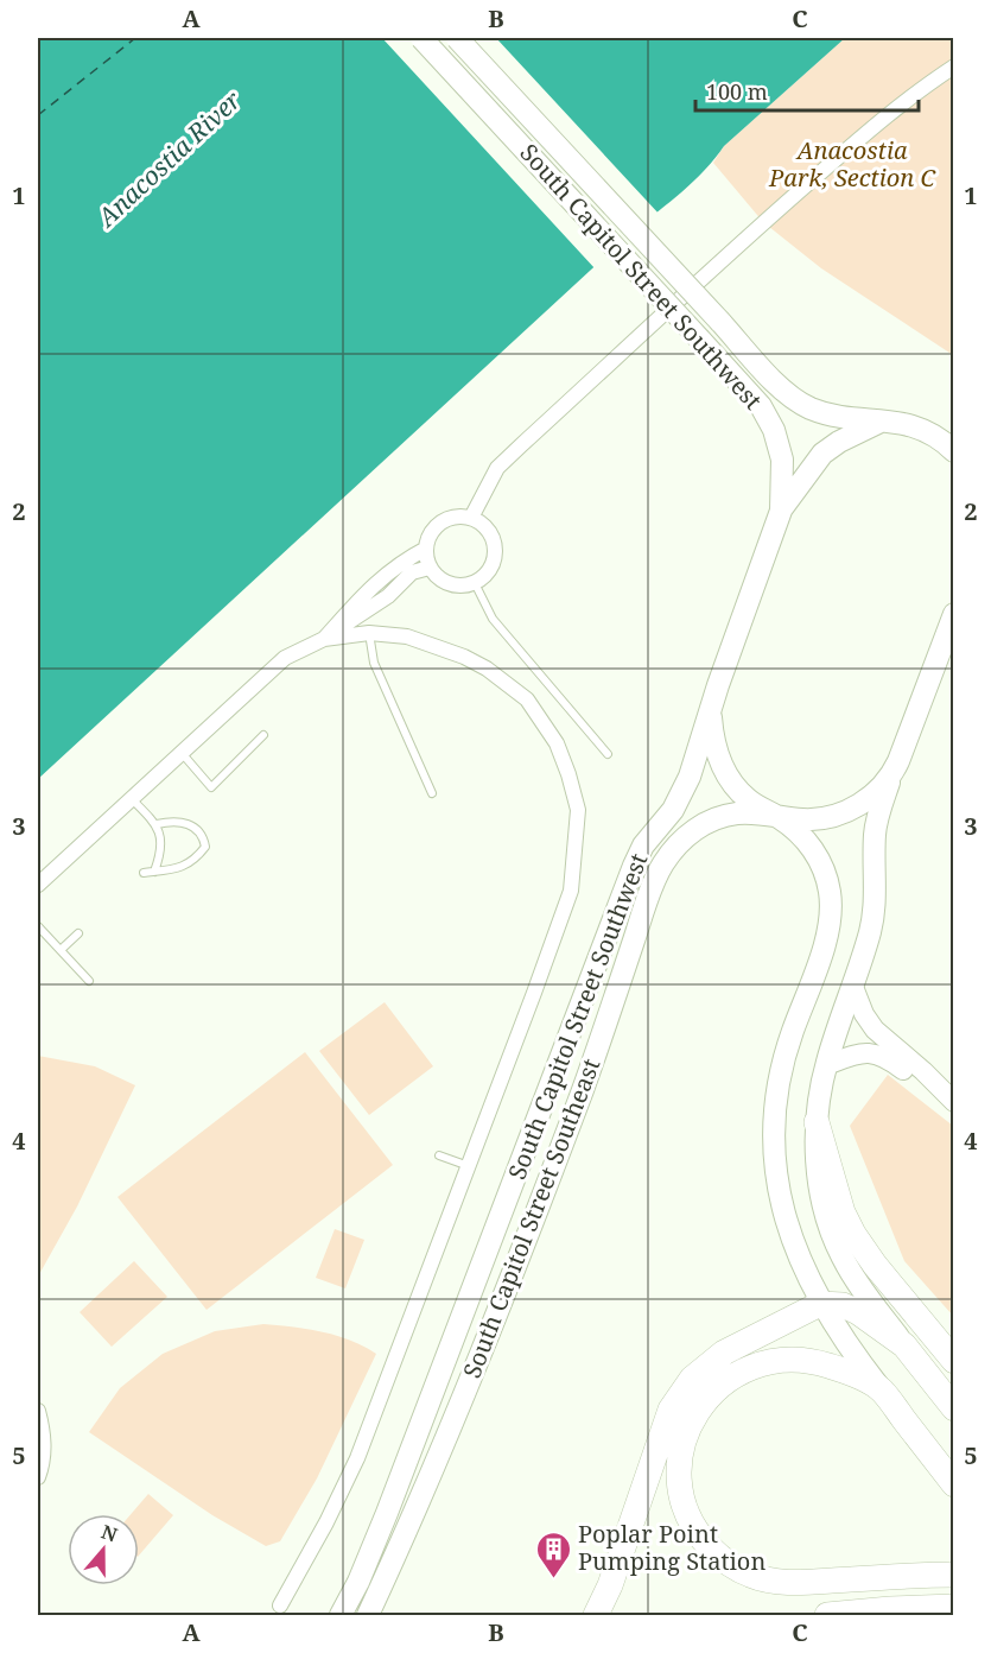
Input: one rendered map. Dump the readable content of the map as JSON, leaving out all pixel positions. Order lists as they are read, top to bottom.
{
  "streets": {
    "main road": ["South Capitol Street Southwest", "South Capitol Street Southeast"]
  },
  "water": ["Anacostia River"],
  "parks": ["Anacostia Park, Section C"],
  "places": {
    "building": ["Poplar Point Pumping Station"]
  },
  "scale_bar": "100 m",
  "north": "top",
  "grid": {
    "columns": ["A", "B", "C"],
    "rows": [
      "1",
      "2",
      "3",
      "4",
      "5"
    ]
  }
}
